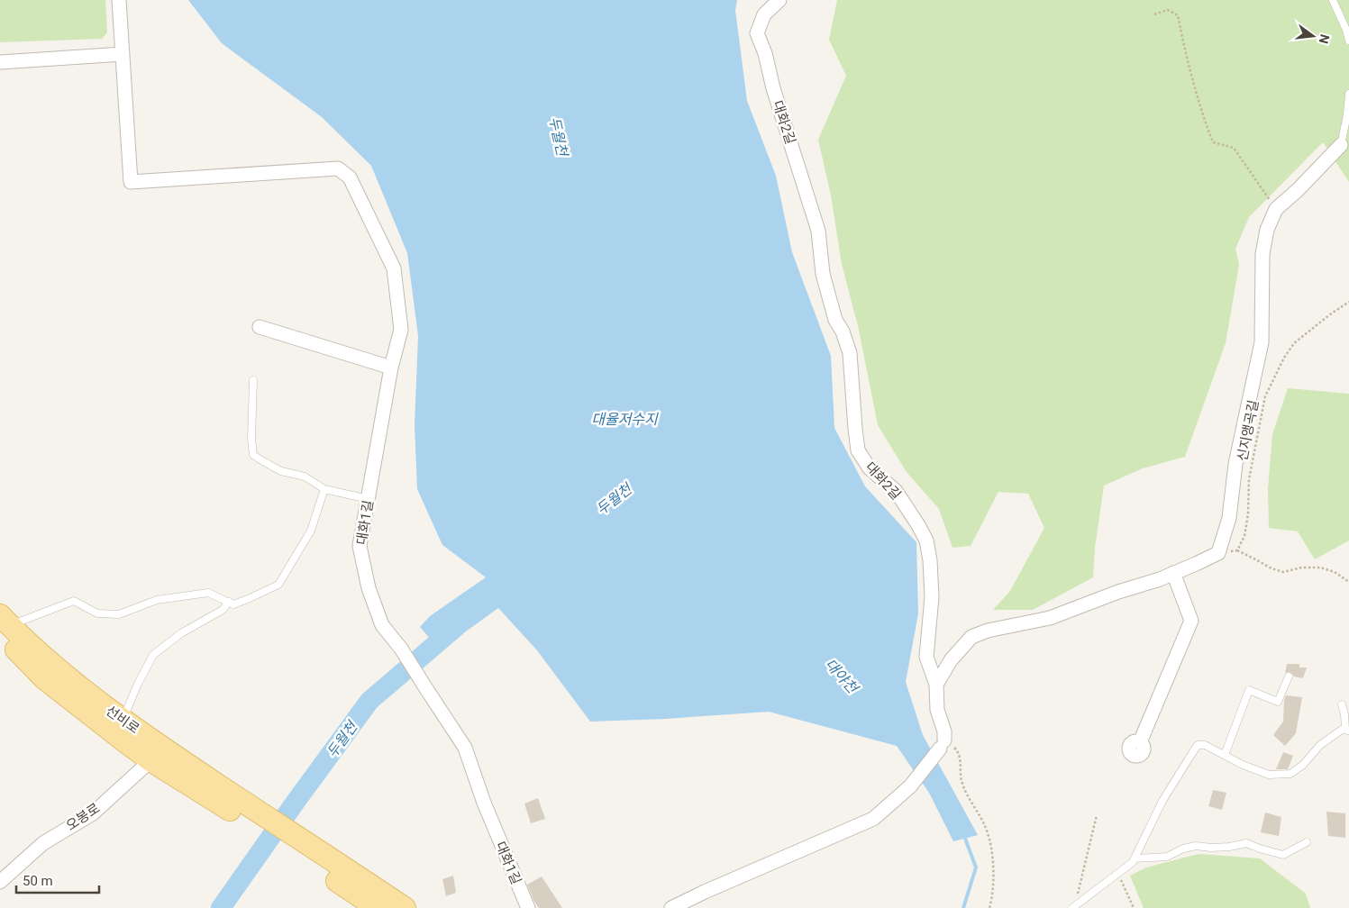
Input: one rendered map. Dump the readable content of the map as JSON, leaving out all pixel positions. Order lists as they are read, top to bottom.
{
  "streets": {
    "main road": ["선비로"],
    "street": ["대화2길", "대화1길", "오봉로"],
    "path": ["신지앵곡길"]
  },
  "crossings": [
    ["선비로", "오봉로"]
  ],
  "water": ["두월천", "대율저수지", "대야천"],
  "scale_bar": "50 m",
  "north": "right"
}
